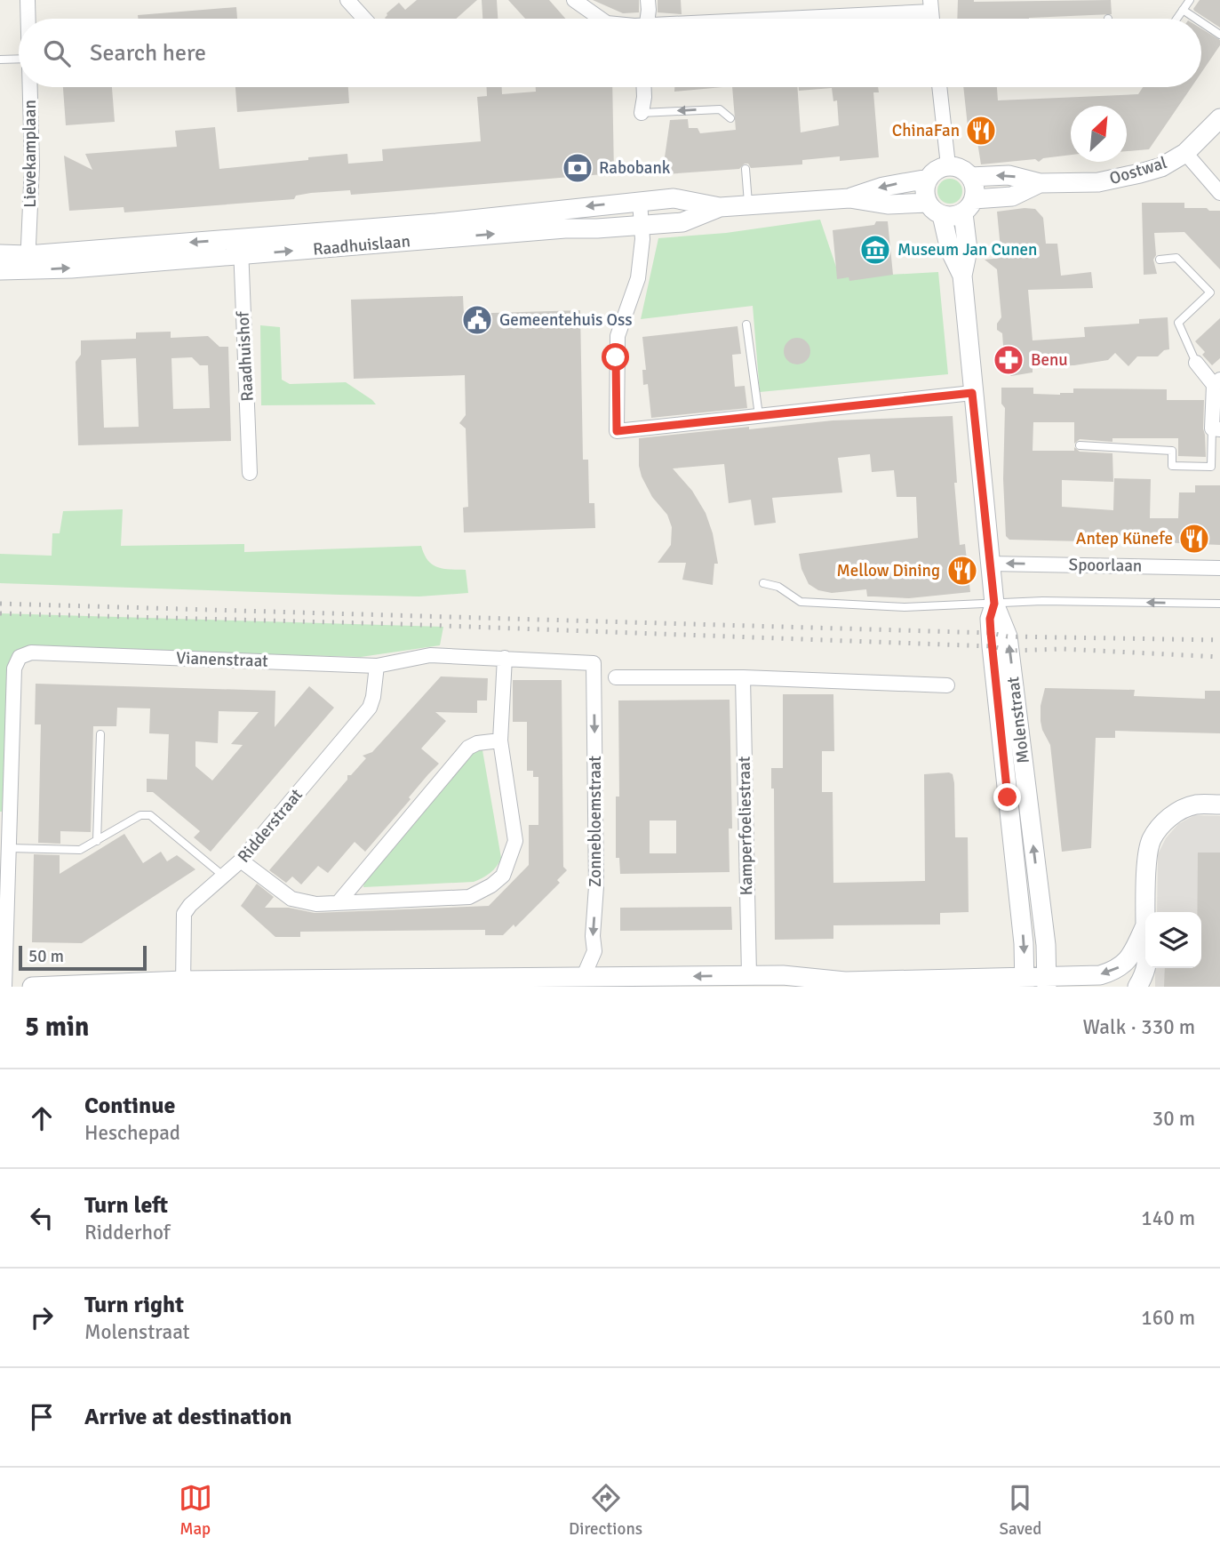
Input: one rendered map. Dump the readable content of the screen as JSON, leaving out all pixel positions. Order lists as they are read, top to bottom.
{
  "streets": {
    "street": [
      "Lievekamplaan",
      "Oostwal",
      "Raadhuislaan",
      "Raadhuishof",
      "Spoorlaan",
      "Vianenstraat",
      "Molenstraat",
      "Zonnebloemstraat",
      "Ridderstraat",
      "Kamperfoeliestraat"
    ]
  },
  "crossings": [
    ["Lievekamplaan", "Raadhuislaan"],
    ["Oostwal", "Raadhuislaan"],
    ["Oostwal", "Molenstraat"],
    ["Raadhuislaan", "Raadhuishof"],
    ["Raadhuislaan", "Molenstraat"],
    ["Spoorlaan", "Molenstraat"],
    ["Vianenstraat", "Zonnebloemstraat"],
    ["Vianenstraat", "Ridderstraat"]
  ],
  "one_way": ["Spoorlaan", "Zonnebloemstraat"],
  "places": {
    "restaurant": ["ChinaFan", "Antep Künefe", "Mellow Dining"],
    "bank": ["Rabobank"],
    "museum": ["Museum Jan Cunen"],
    "public building": ["Gemeentehuis Oss"],
    "pharmacy": ["Benu"]
  },
  "scale_bar": "50 m",
  "north": "top right",
  "page": {
    "search": "Search here",
    "scale": "50 m",
    "heading": ["5 min", "Walk · 330 m"],
    "list": [
      ["Continue", "Heschepad", "30 m"],
      ["Turn left", "Ridderhof", "140 m"],
      ["Turn right", "Molenstraat", "160 m"],
      "Arrive at destination"
    ],
    "nav": ["Map", "Directions", "Saved"]
  }
}
